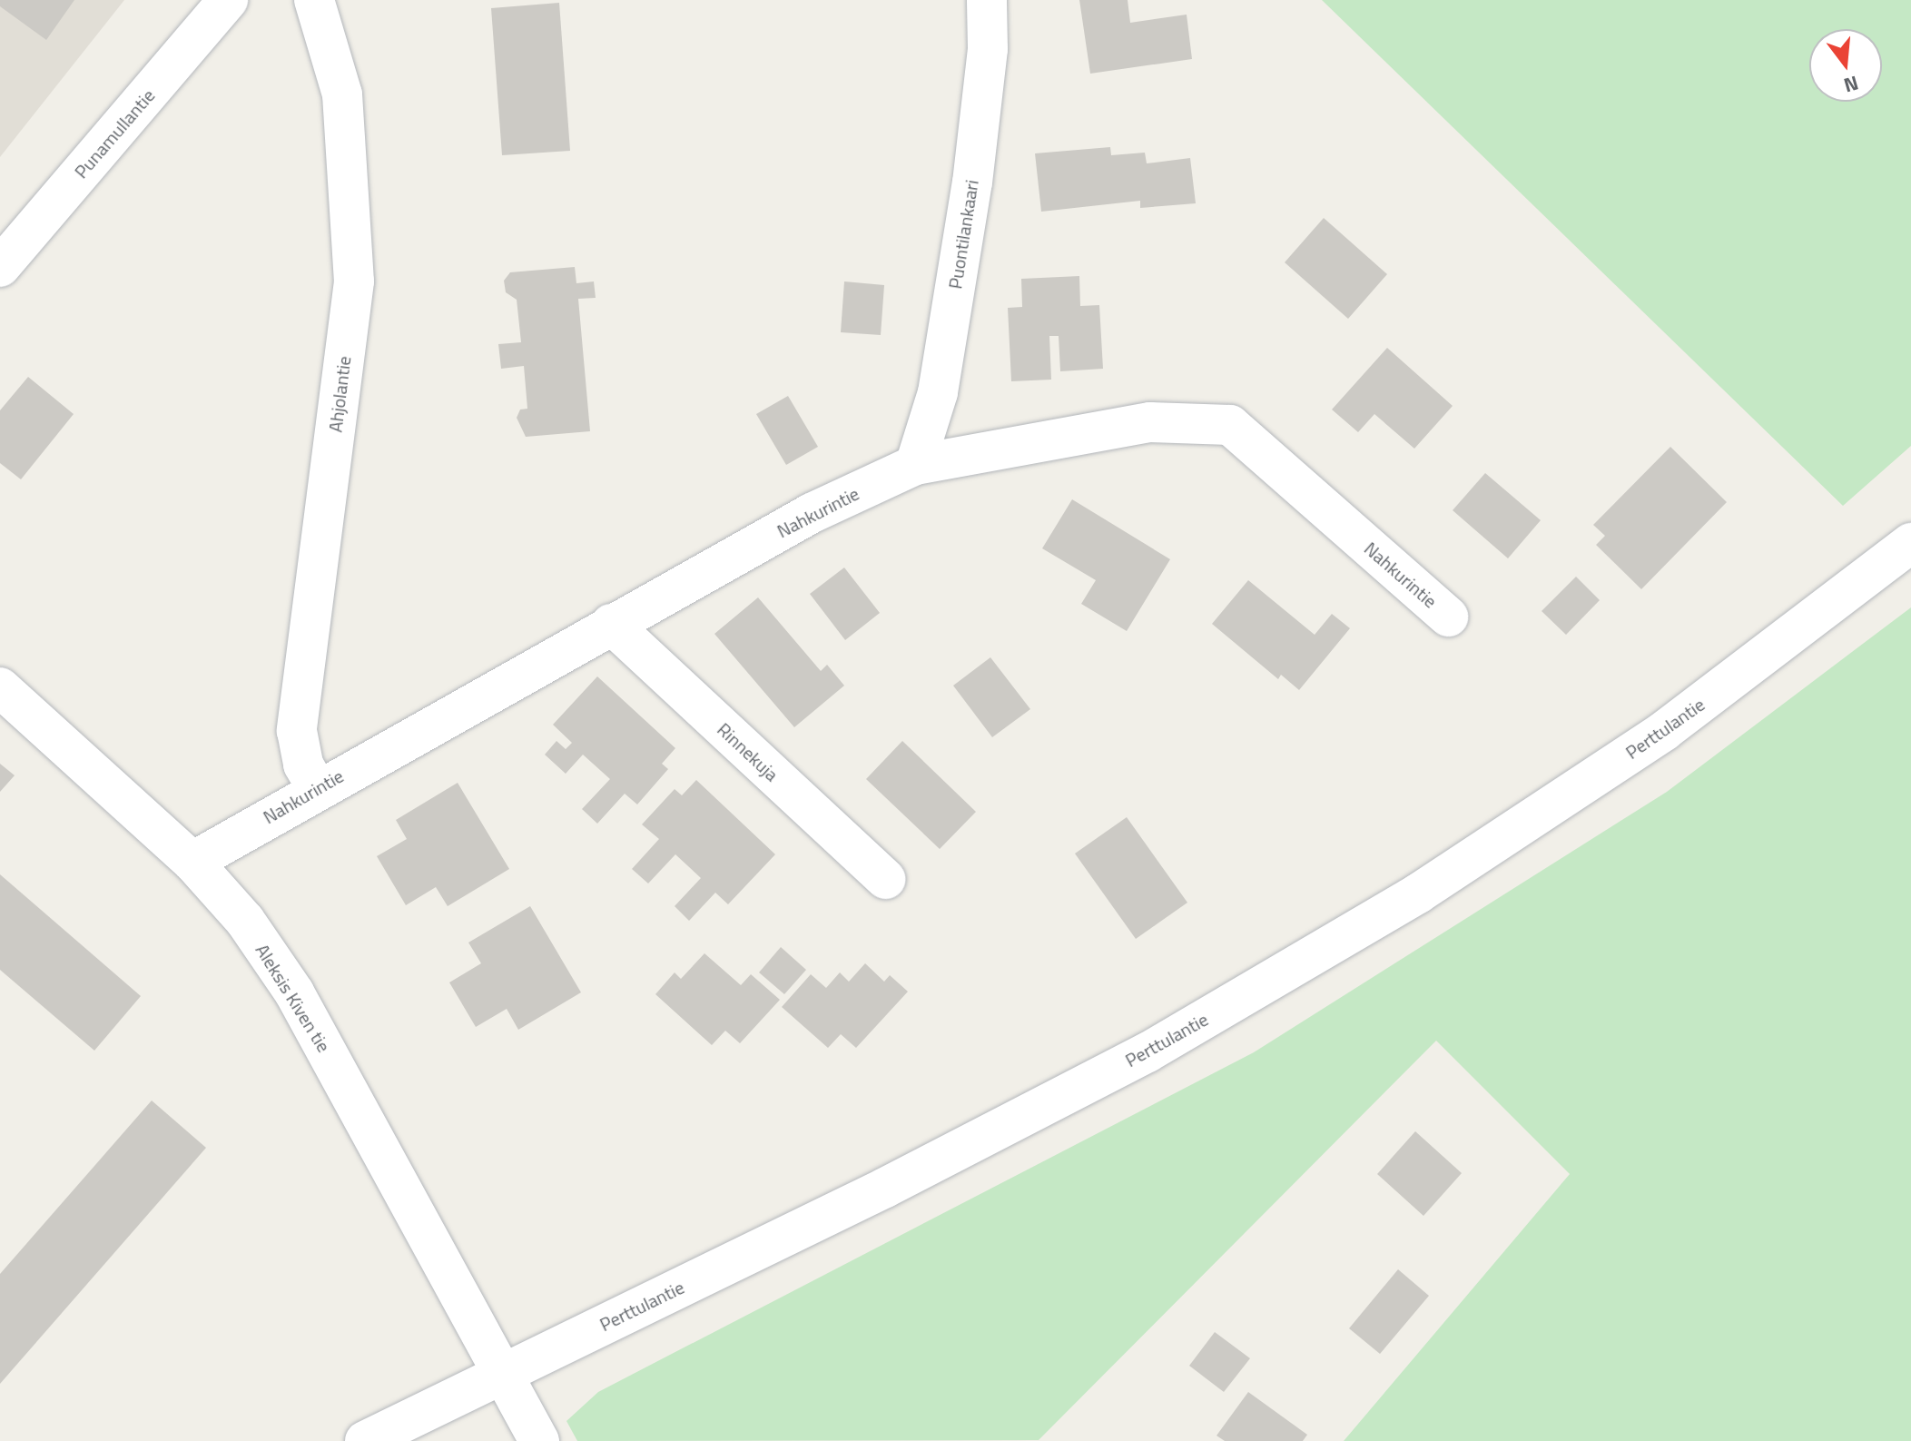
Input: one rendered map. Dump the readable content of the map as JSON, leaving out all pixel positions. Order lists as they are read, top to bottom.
{
  "streets": {
    "street": [
      "Punamullantie",
      "Puontilankaari",
      "Ahjolantie",
      "Nahkurintie",
      "Perttulantie",
      "Rinnekuja",
      "Aleksis Kiven tie"
    ]
  },
  "crossings": [
    ["Puontilankaari", "Nahkurintie"],
    ["Ahjolantie", "Nahkurintie"],
    ["Nahkurintie", "Rinnekuja"],
    ["Nahkurintie", "Aleksis Kiven tie"],
    ["Perttulantie", "Aleksis Kiven tie"]
  ],
  "north": "bottom"
}
